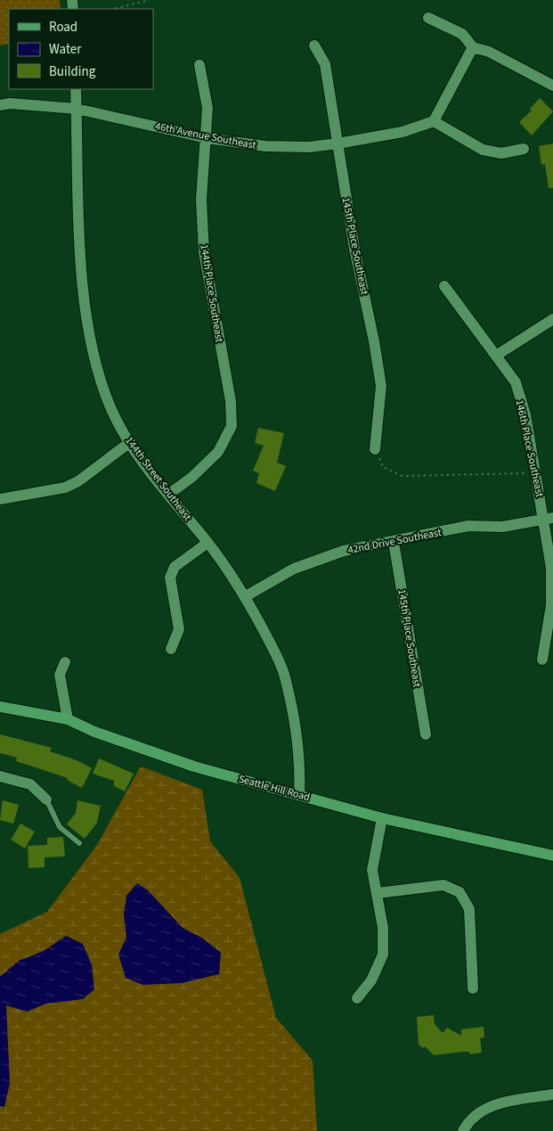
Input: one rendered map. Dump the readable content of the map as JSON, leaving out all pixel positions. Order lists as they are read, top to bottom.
{
  "streets": {
    "main road": ["Seattle Hill Road"],
    "street": [
      "46th Avenue Southeast",
      "145th Place Southeast",
      "144th Place Southeast",
      "146th Place Southeast",
      "144th Street Southeast",
      "42nd Drive Southeast"
    ]
  },
  "crossings": [
    ["46th Avenue Southeast", "145th Place Southeast"],
    ["46th Avenue Southeast", "144th Place Southeast"],
    ["46th Avenue Southeast", "144th Street Southeast"],
    ["145th Place Southeast", "42nd Drive Southeast"],
    ["144th Place Southeast", "144th Street Southeast"],
    ["146th Place Southeast", "42nd Drive Southeast"],
    ["144th Street Southeast", "42nd Drive Southeast"],
    ["144th Street Southeast", "Seattle Hill Road"]
  ],
  "legend": ["Road", "Water", "Building"]
}
